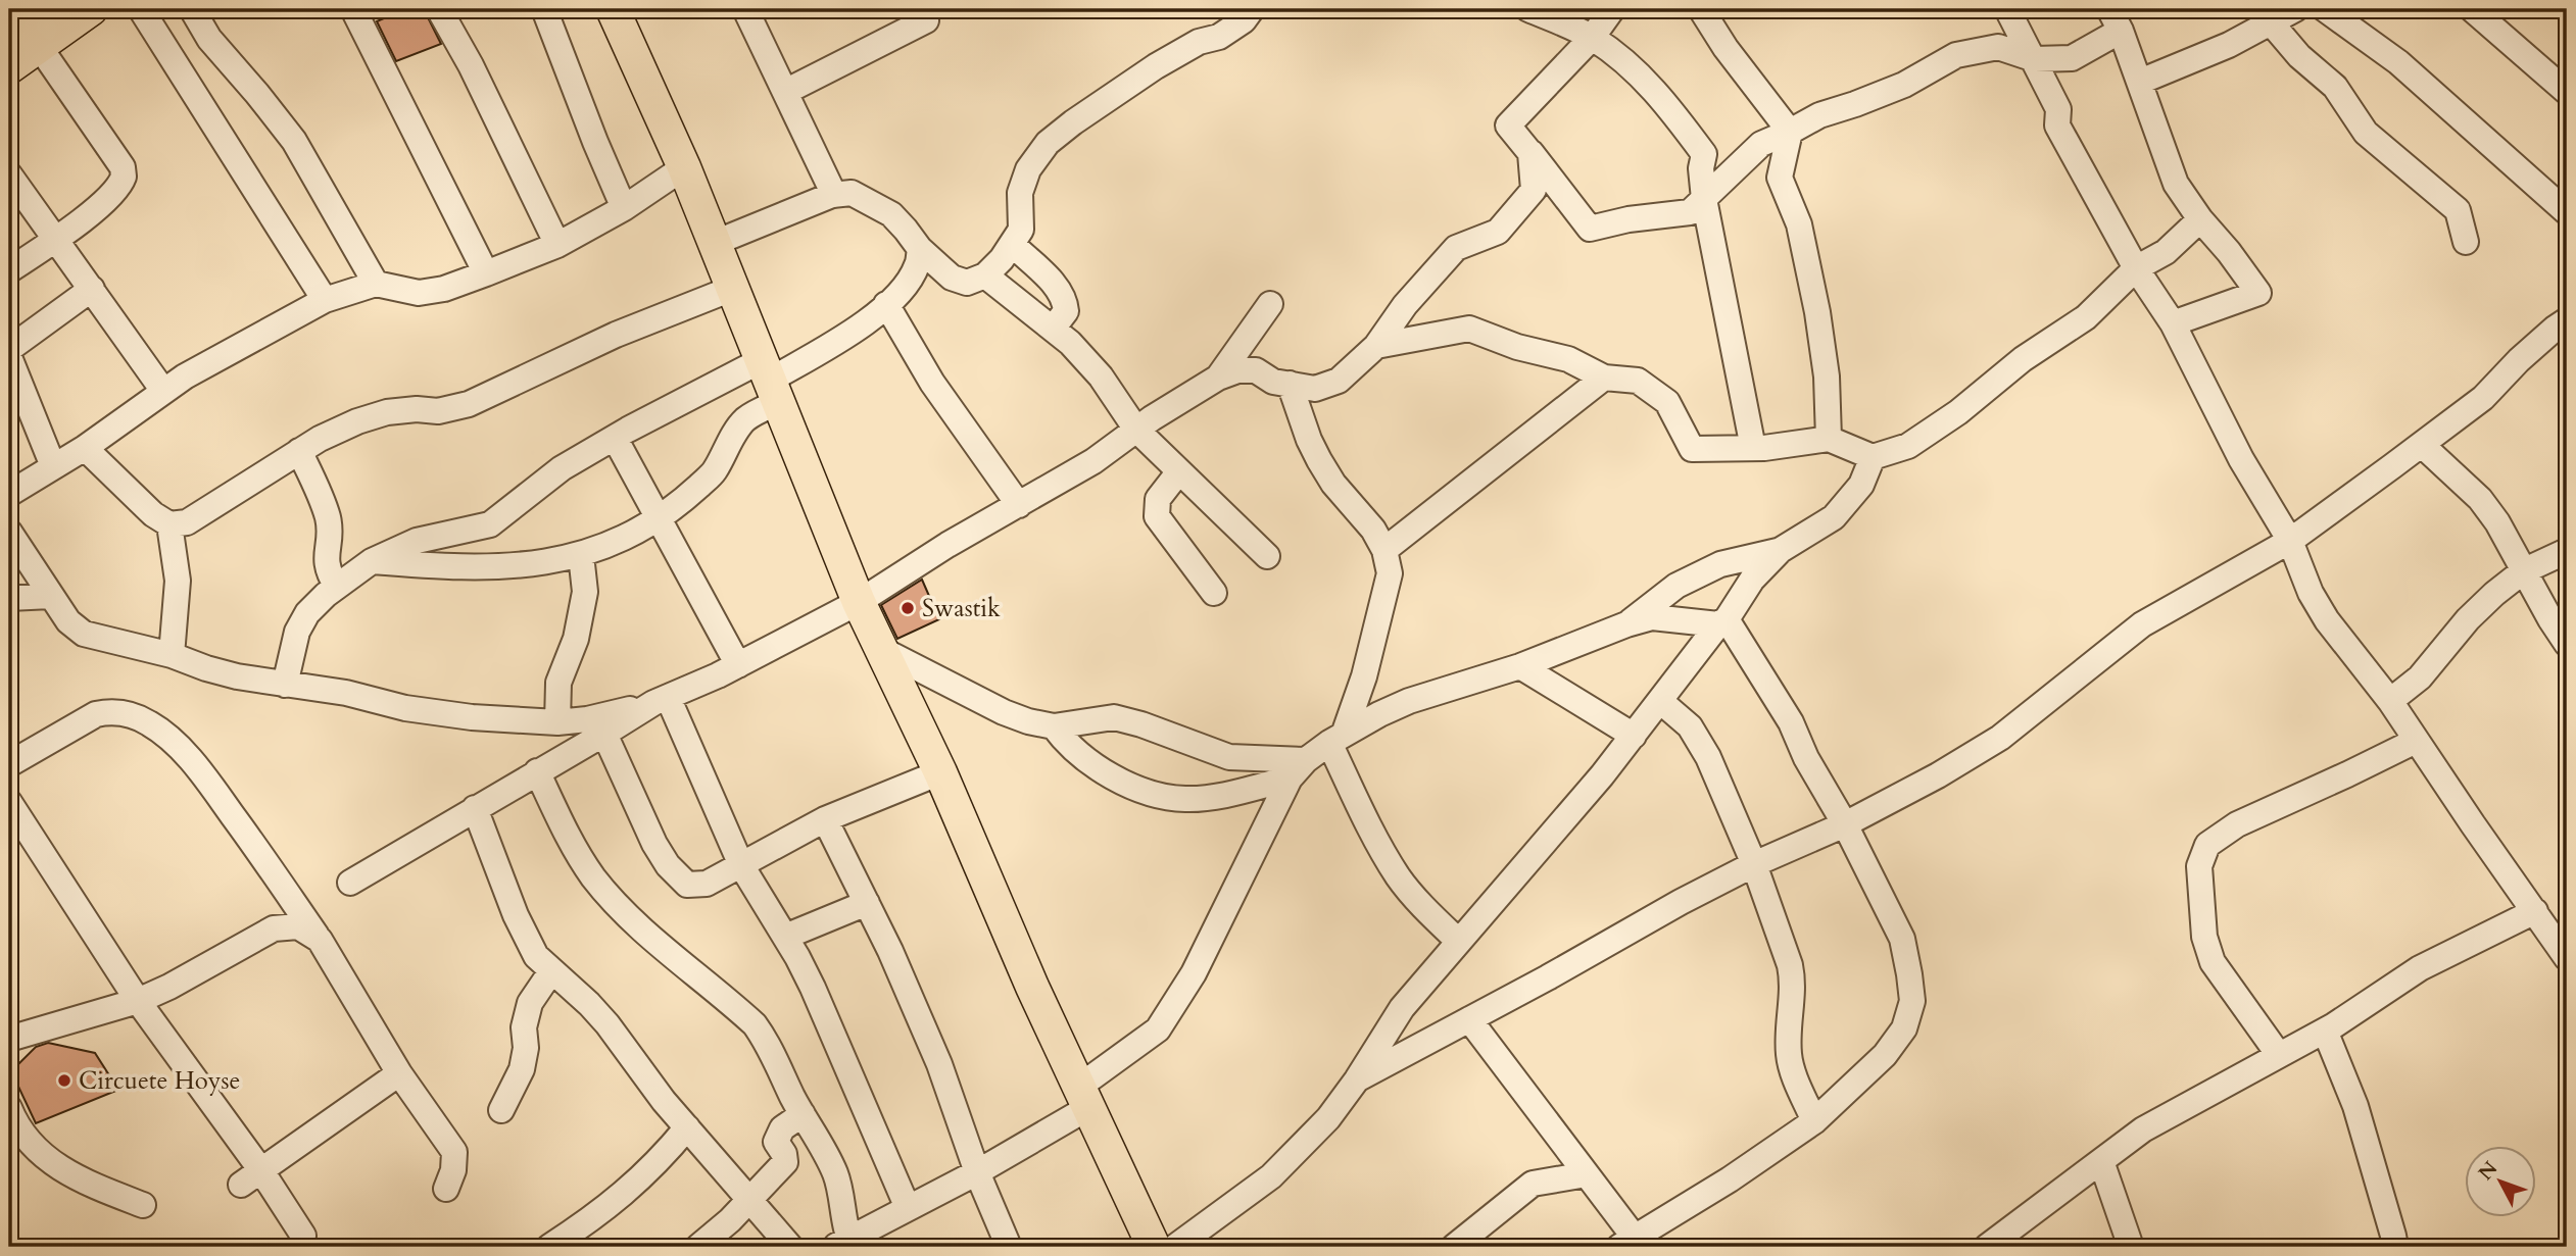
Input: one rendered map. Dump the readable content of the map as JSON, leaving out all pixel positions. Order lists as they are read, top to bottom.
{
  "places": ["Swastik", "Circuete Hoyse"],
  "north": "top left"
}
